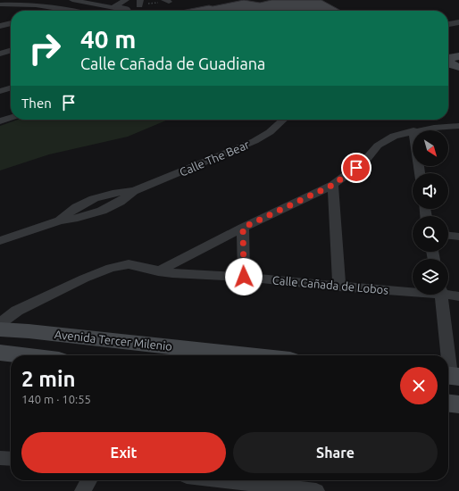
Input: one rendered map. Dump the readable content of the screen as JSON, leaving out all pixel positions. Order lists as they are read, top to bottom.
{
  "streets": {
    "street": ["Calle The Bear", "Calle Cañada de Lobos", "Avenida Tercer Milenio"]
  },
  "north": "bottom right",
  "page": {
    "turn": ["40 m", "Calle Cañada de Guadiana"],
    "then": "Then",
    "heading": ["2 min", "140 m · 10:55"],
    "buttons": ["Exit", "Share"]
  }
}
